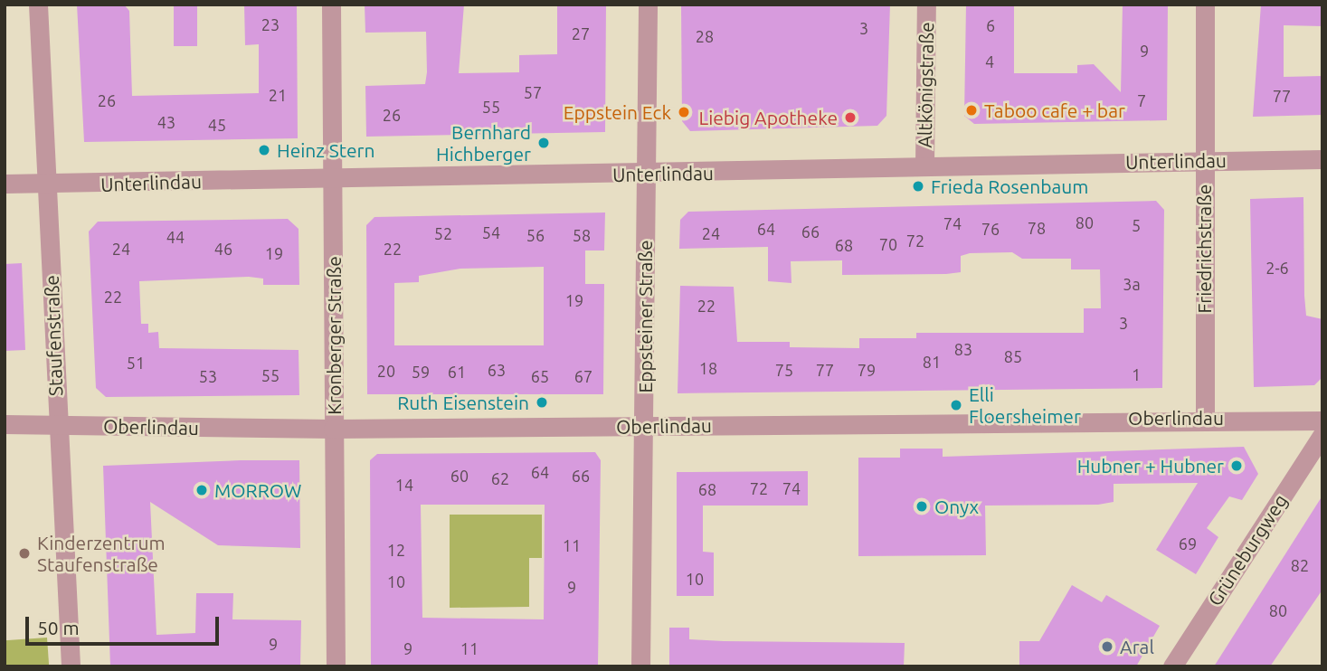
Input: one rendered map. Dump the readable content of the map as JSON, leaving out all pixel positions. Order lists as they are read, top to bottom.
{
  "streets": {
    "street": [
      "Altkönigstraße",
      "Unterlindau",
      "Friedrichstraße",
      "Eppsteiner Straße",
      "Staufenstraße",
      "Kronberger Straße",
      "Oberlindau",
      "Grüneburgweg"
    ]
  },
  "crossings": [
    ["Altkönigstraße", "Unterlindau"],
    ["Unterlindau", "Friedrichstraße"],
    ["Unterlindau", "Eppsteiner Straße"],
    ["Unterlindau", "Staufenstraße"],
    ["Unterlindau", "Kronberger Straße"],
    ["Friedrichstraße", "Oberlindau"],
    ["Eppsteiner Straße", "Oberlindau"],
    ["Staufenstraße", "Oberlindau"],
    ["Kronberger Straße", "Oberlindau"]
  ],
  "places": [
    "Taboo cafe + bar",
    "Eppstein Eck",
    "Liebig Apotheke",
    "Bernhard Hichberger",
    "Heinz Stern",
    "Frieda Rosenbaum",
    "Ruth Eisenstein",
    "Elli Floersheimer",
    "Hubner + Hubner",
    "MORROW",
    "Onyx",
    "Kinderzentrum Staufenstraße",
    "Aral"
  ],
  "house_numbers": [
    "23",
    "6",
    "3",
    "27",
    "28",
    "9",
    "4",
    "57",
    "21",
    "77",
    "26",
    "7",
    "55",
    "26",
    "43",
    "45",
    "80",
    "74",
    "5",
    "78",
    "64",
    "76",
    "66",
    "54",
    "52",
    "24",
    "56",
    "58",
    "44",
    "72",
    "70",
    "68",
    "24",
    "46",
    "22",
    "19",
    "2-6",
    "3a",
    "22",
    "19",
    "22",
    "3",
    "83",
    "85",
    "81",
    "51",
    "18",
    "63",
    "75",
    "77",
    "79",
    "20",
    "59",
    "61",
    "1",
    "55",
    "53",
    "65",
    "67",
    "64",
    "60",
    "66",
    "62",
    "14",
    "72",
    "74",
    "68",
    "69",
    "11",
    "12",
    "82",
    "10",
    "10",
    "9",
    "80",
    "9",
    "9",
    "11"
  ],
  "scale_bar": "50 m"
}
